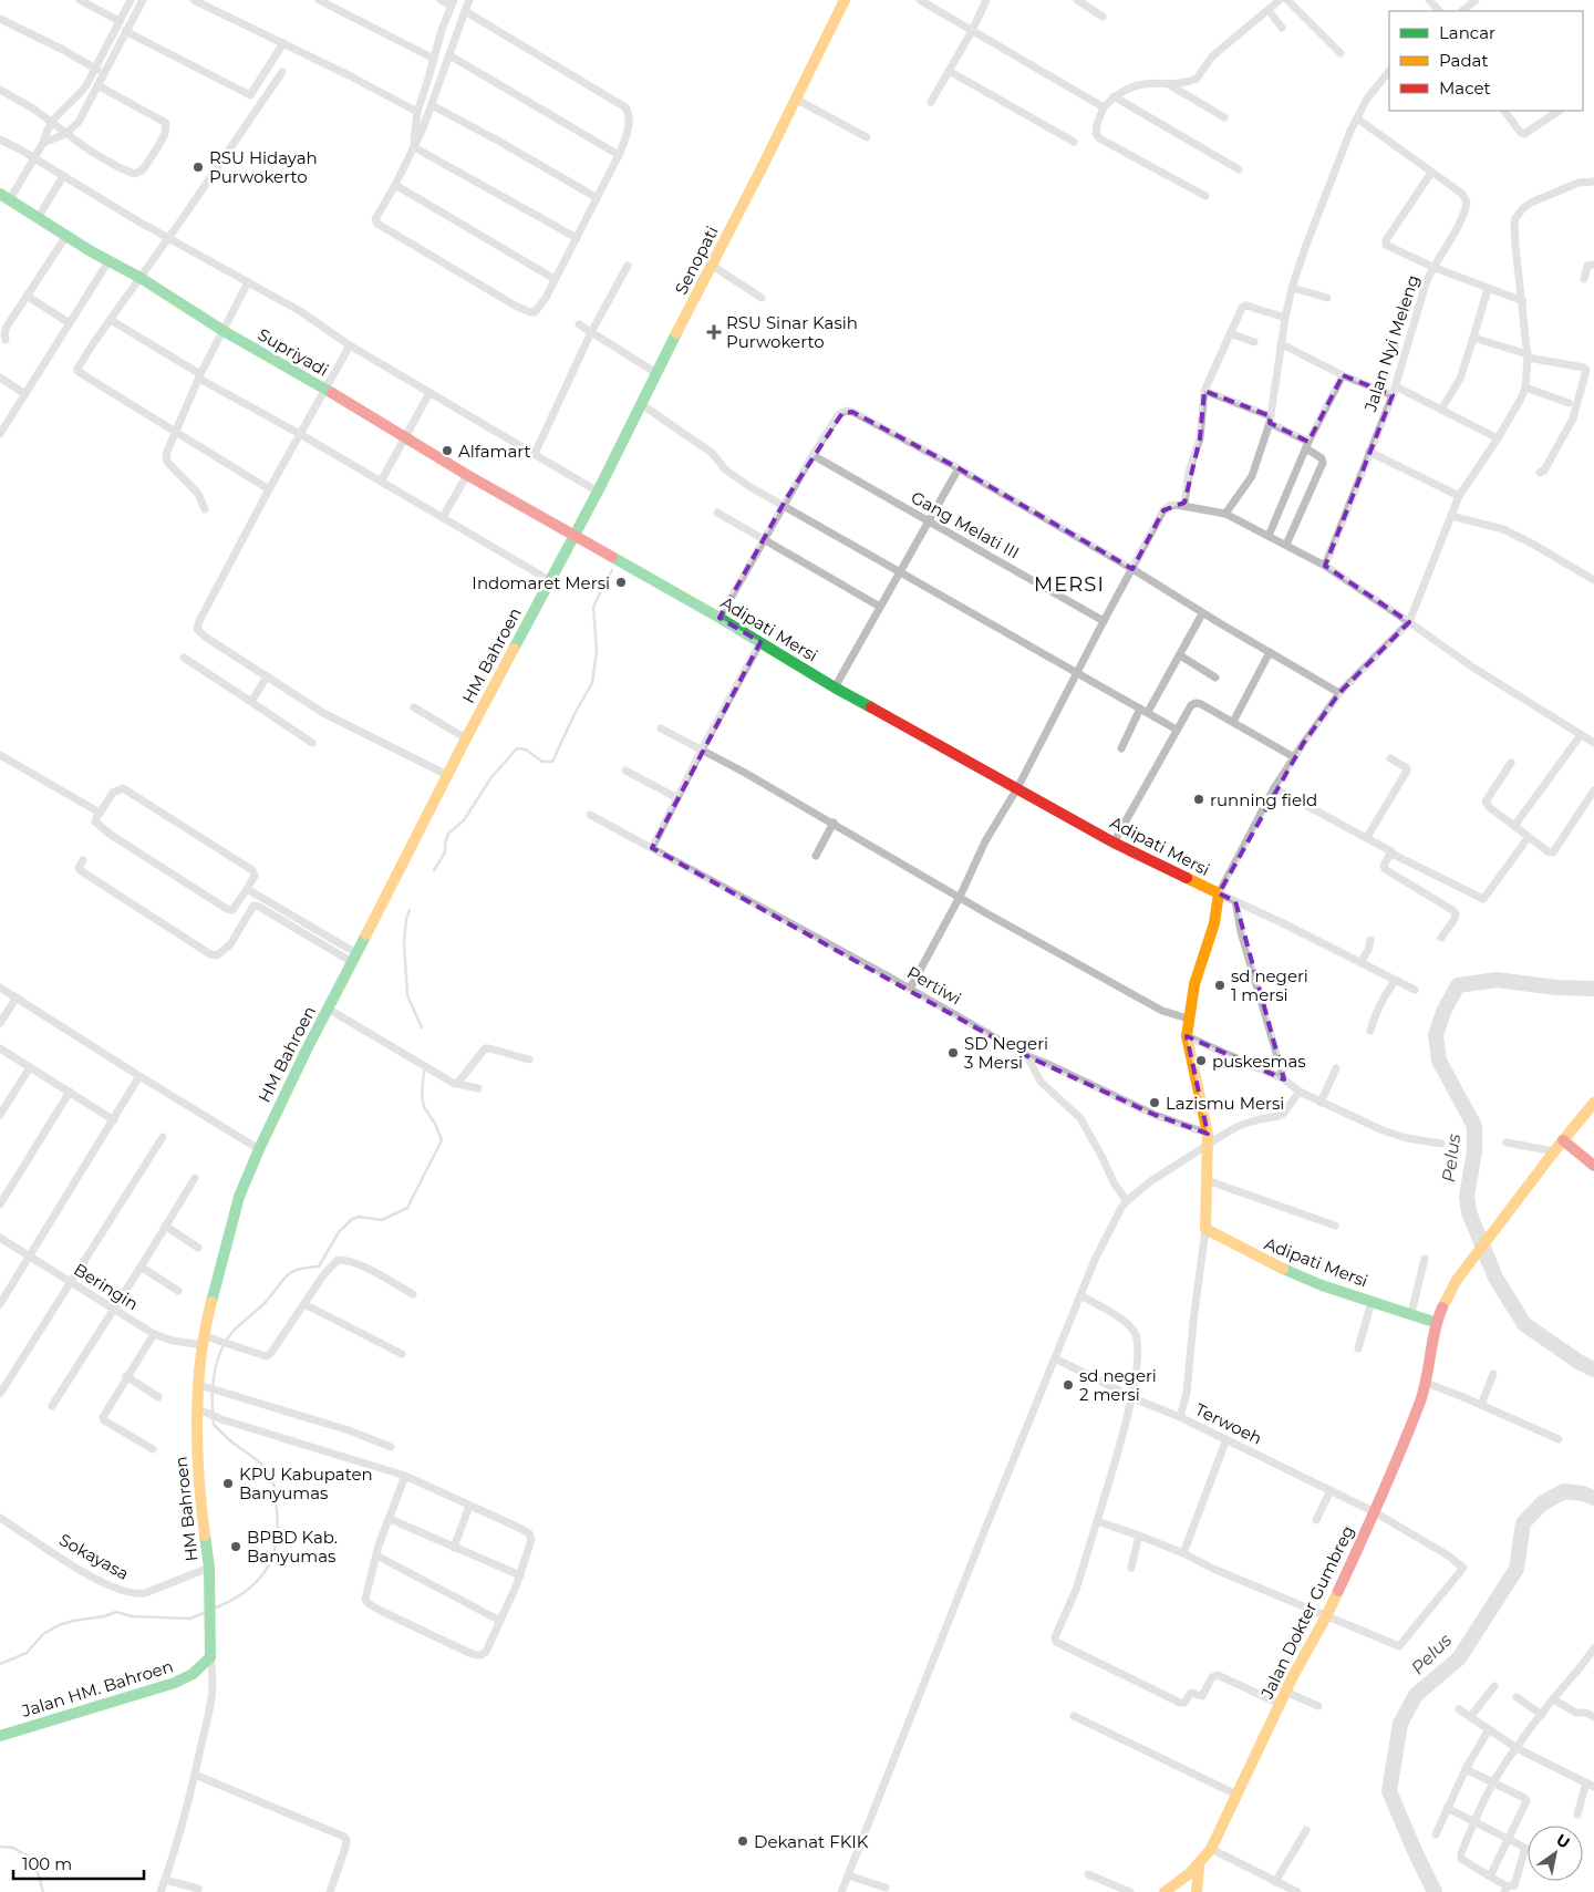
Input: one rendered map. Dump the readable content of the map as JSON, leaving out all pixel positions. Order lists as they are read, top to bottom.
{
  "streets": {
    "street": [
      "Senopati",
      "Jalan Nyi Meleng",
      "Supriyadi",
      "Gang Melati III",
      "Adipati Mersi",
      "HM Bahroen",
      "Pertiwi",
      "Beringin",
      "Terwoeh",
      "Sokayasa",
      "Jalan Dokter Gumbreg",
      "Jalan HM. Bahroen"
    ]
  },
  "crossings": [
    ["Senopati", "Supriyadi"],
    ["Senopati", "Adipati Mersi"],
    ["Senopati", "HM Bahroen"],
    ["Supriyadi", "Adipati Mersi"],
    ["Supriyadi", "HM Bahroen"],
    ["Adipati Mersi", "HM Bahroen"],
    ["Adipati Mersi", "Pertiwi"],
    ["Adipati Mersi", "Terwoeh"],
    ["Adipati Mersi", "Jalan Dokter Gumbreg"],
    ["HM Bahroen", "Beringin"],
    ["HM Bahroen", "Sokayasa"],
    ["HM Bahroen", "Jalan HM. Bahroen"],
    ["Terwoeh", "Jalan Dokter Gumbreg"]
  ],
  "districts": ["MERSI"],
  "water": ["Pelus"],
  "places": {
    "other": [
      "RSU Hidayah Purwokerto",
      "Alfamart",
      "Indomaret Mersi",
      "running field",
      "sd negeri 1 mersi",
      "SD Negeri 3 Mersi",
      "puskesmas",
      "Lazismu Mersi",
      "sd negeri 2 mersi",
      "KPU Kabupaten Banyumas",
      "BPBD Kab. Banyumas",
      "Dekanat FKIK"
    ],
    "health": ["RSU Sinar Kasih Purwokerto"]
  },
  "legend": ["Lancar", "Padat", "Macet"],
  "scale_bar": "100 m",
  "north": "top right"
}
